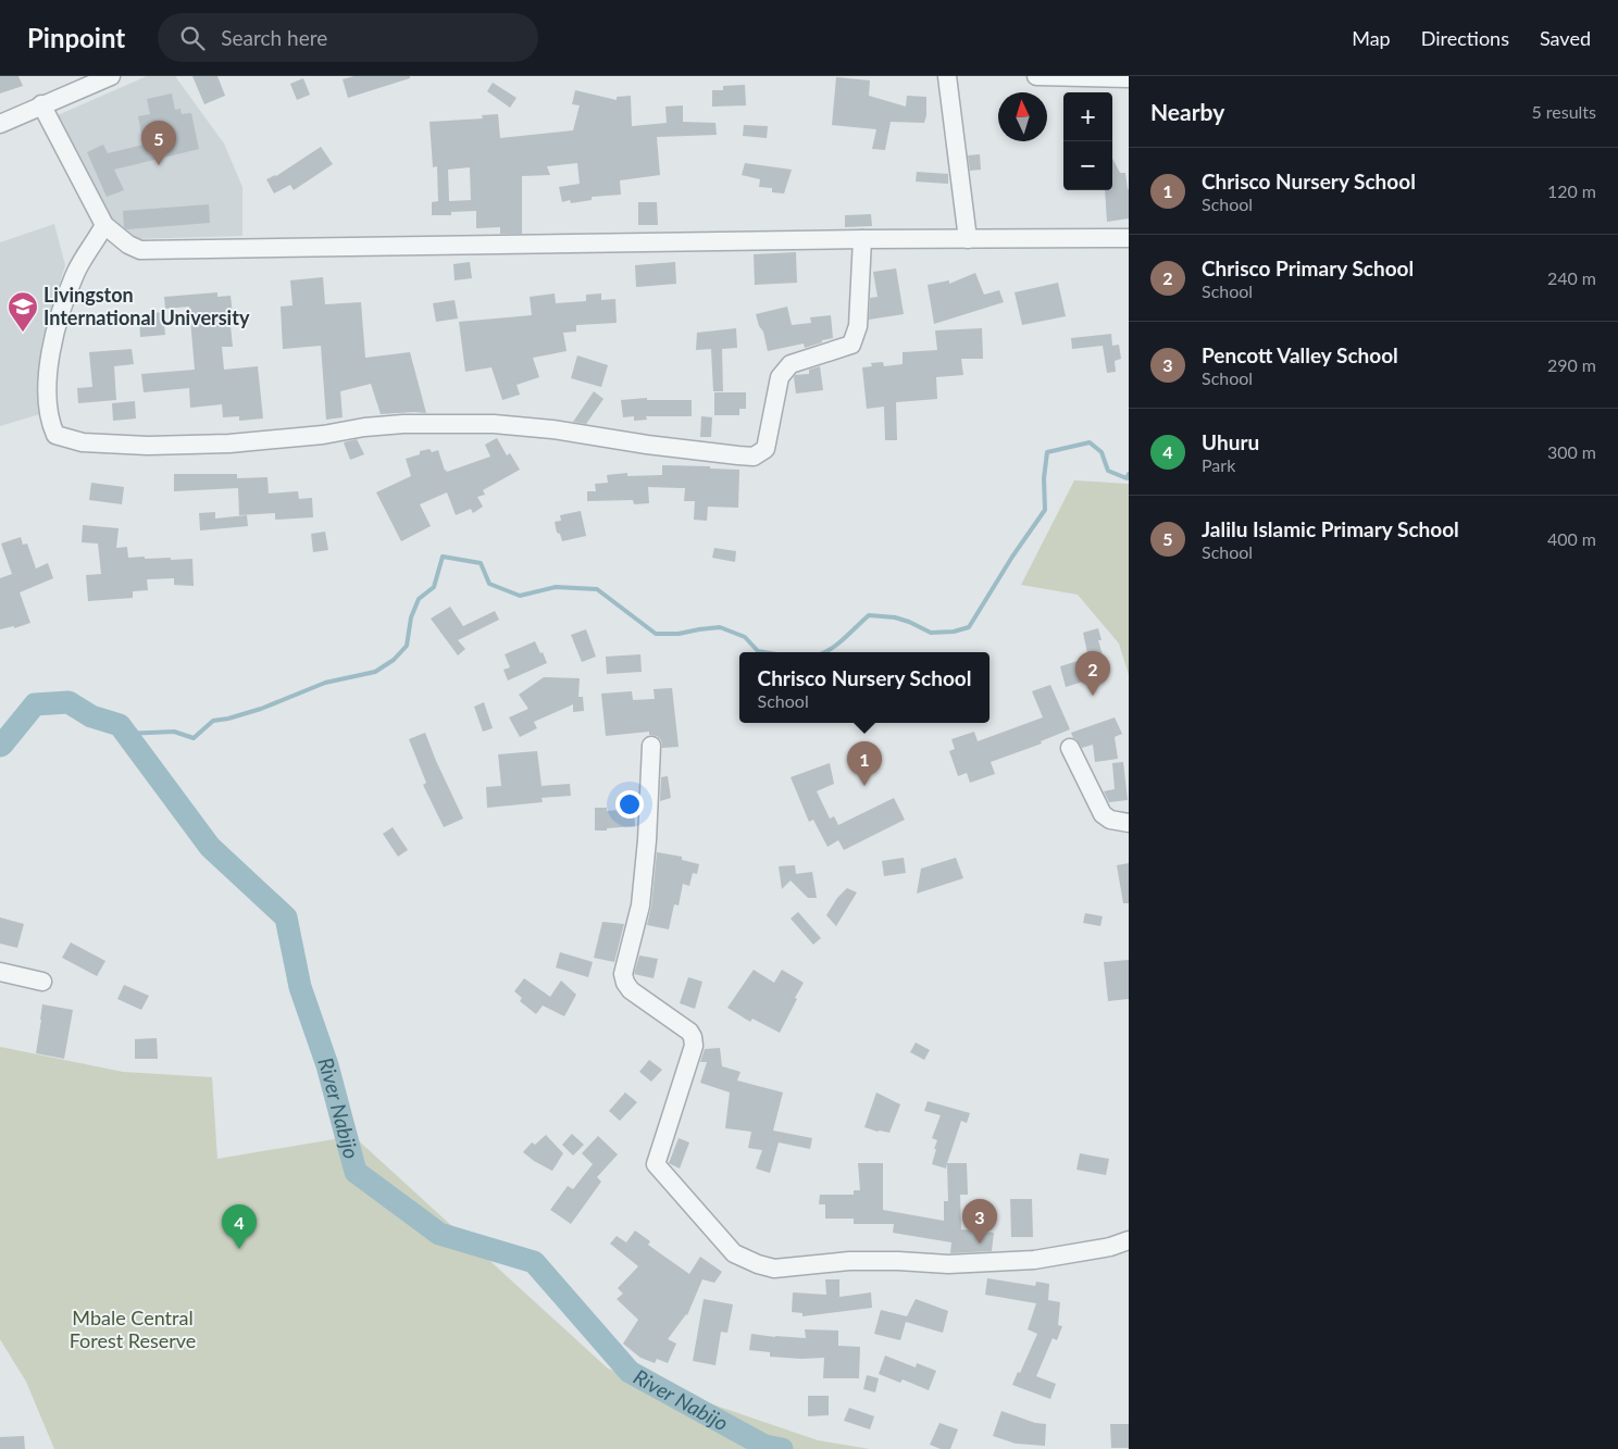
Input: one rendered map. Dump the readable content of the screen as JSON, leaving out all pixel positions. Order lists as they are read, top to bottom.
{
  "water": ["River Nabijo"],
  "parks": ["Mbale Central Forest Reserve"],
  "places": {
    "school or university": ["Livingston International University"]
  },
  "north": "top",
  "page": {
    "header": "Pinpoint",
    "search": "Search here",
    "nav": ["Map", "Directions", "Saved"],
    "heading": ["Nearby", "5 results"],
    "map_buttons": ["+", "−"],
    "pins": [
      "5",
      "2",
      "1",
      "3",
      "4"
    ],
    "list": [
      {
        "mark": "1",
        "name": "Chrisco Nursery School",
        "note": "School",
        "value": "120 m"
      },
      {
        "mark": "2",
        "name": "Chrisco Primary School",
        "note": "School",
        "value": "240 m"
      },
      {
        "mark": "3",
        "name": "Pencott Valley School",
        "note": "School",
        "value": "290 m"
      },
      {
        "mark": "4",
        "name": "Uhuru",
        "note": "Park",
        "value": "300 m"
      },
      {
        "mark": "5",
        "name": "Jalilu Islamic Primary School",
        "note": "School",
        "value": "400 m"
      }
    ],
    "popup": ["Chrisco Nursery School", "School"]
  }
}
